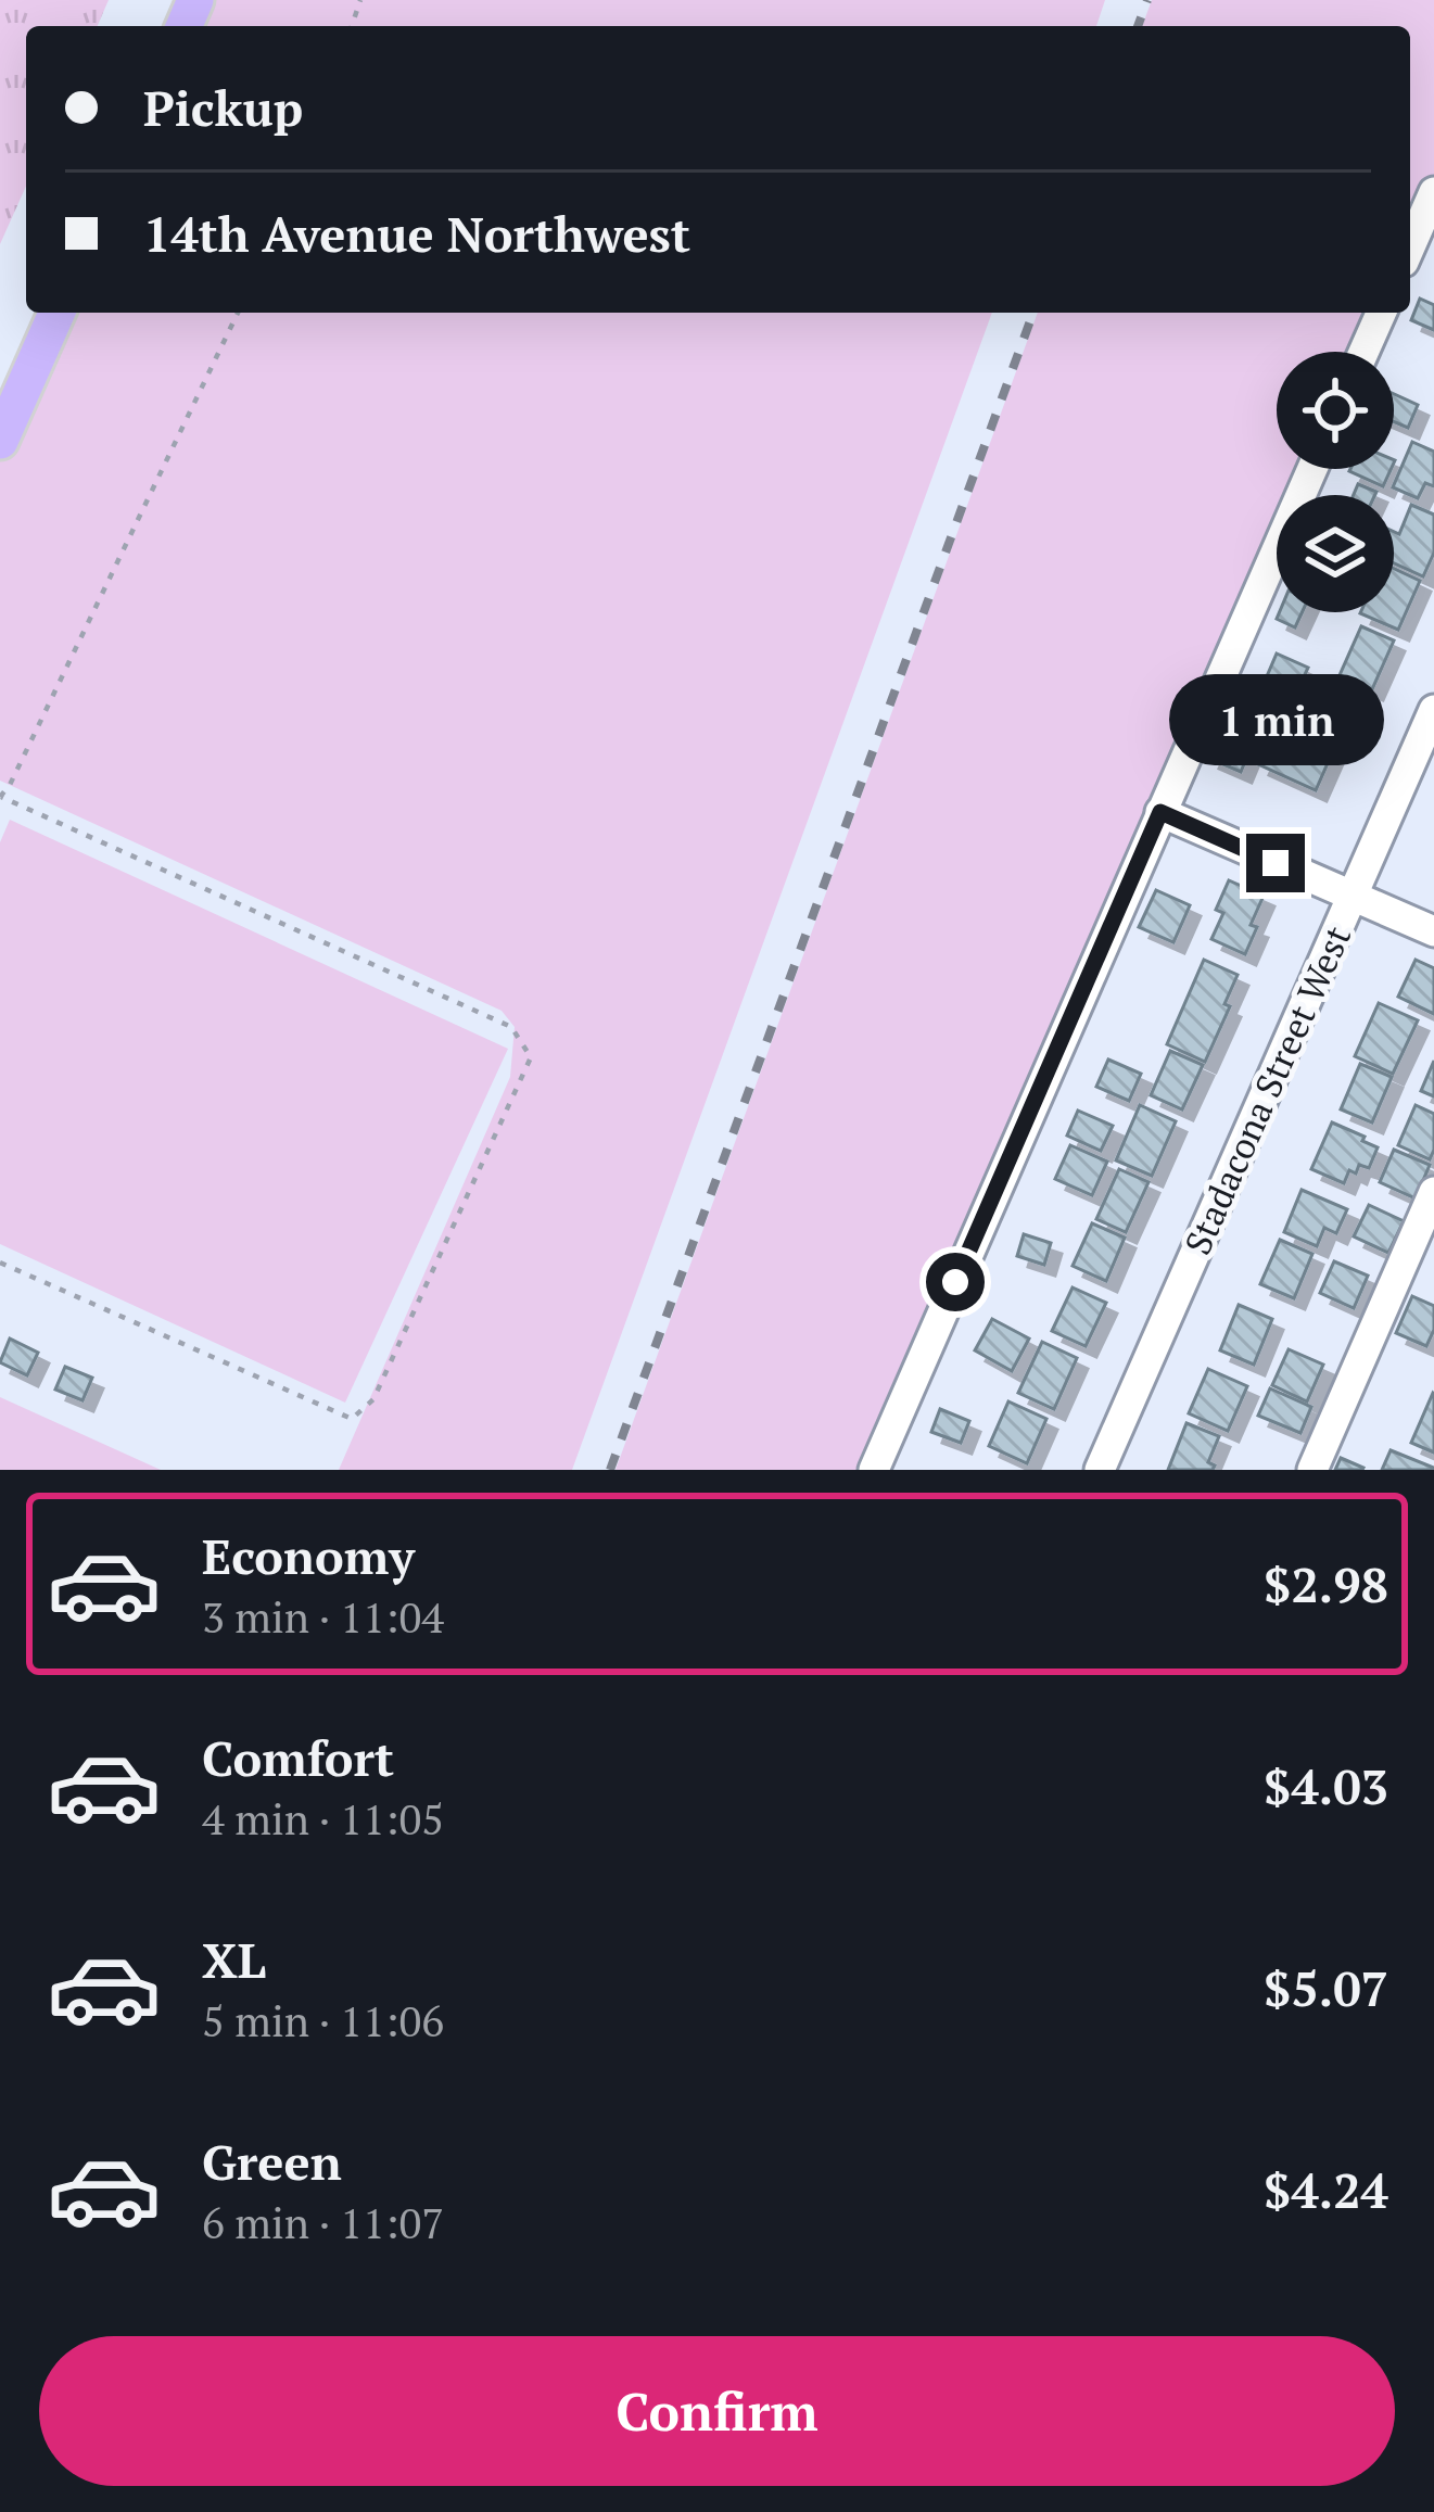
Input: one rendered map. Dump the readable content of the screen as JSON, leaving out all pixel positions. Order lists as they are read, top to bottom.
{
  "streets": {
    "street": ["Stadacona Street West"]
  },
  "page": {
    "banner": ["Pickup", "14th Avenue Northwest"],
    "bubble": "1 min",
    "list": [
      {
        "name": "Economy",
        "note": "3 min · 11:04",
        "value": "$2.98"
      },
      {
        "name": "Comfort",
        "note": "4 min · 11:05",
        "value": "$4.03"
      },
      {
        "name": "XL",
        "note": "5 min · 11:06",
        "value": "$5.07"
      },
      {
        "name": "Green",
        "note": "6 min · 11:07",
        "value": "$4.24"
      }
    ],
    "buttons": "Confirm"
  }
}
